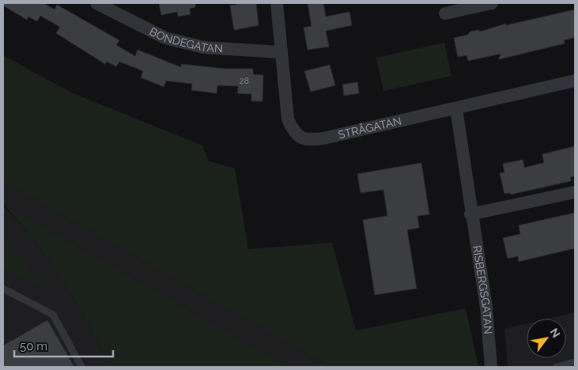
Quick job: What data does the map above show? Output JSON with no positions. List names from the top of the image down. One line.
{"streets":{"street":["BONDEGATAN","STRÅGATAN","RISBERGSGATAN"]},"crossings":[["BONDEGATAN","STRÅGATAN"],["STRÅGATAN","RISBERGSGATAN"]],"house_numbers":["28"],"scale_bar":"50 m","north":"top right"}
